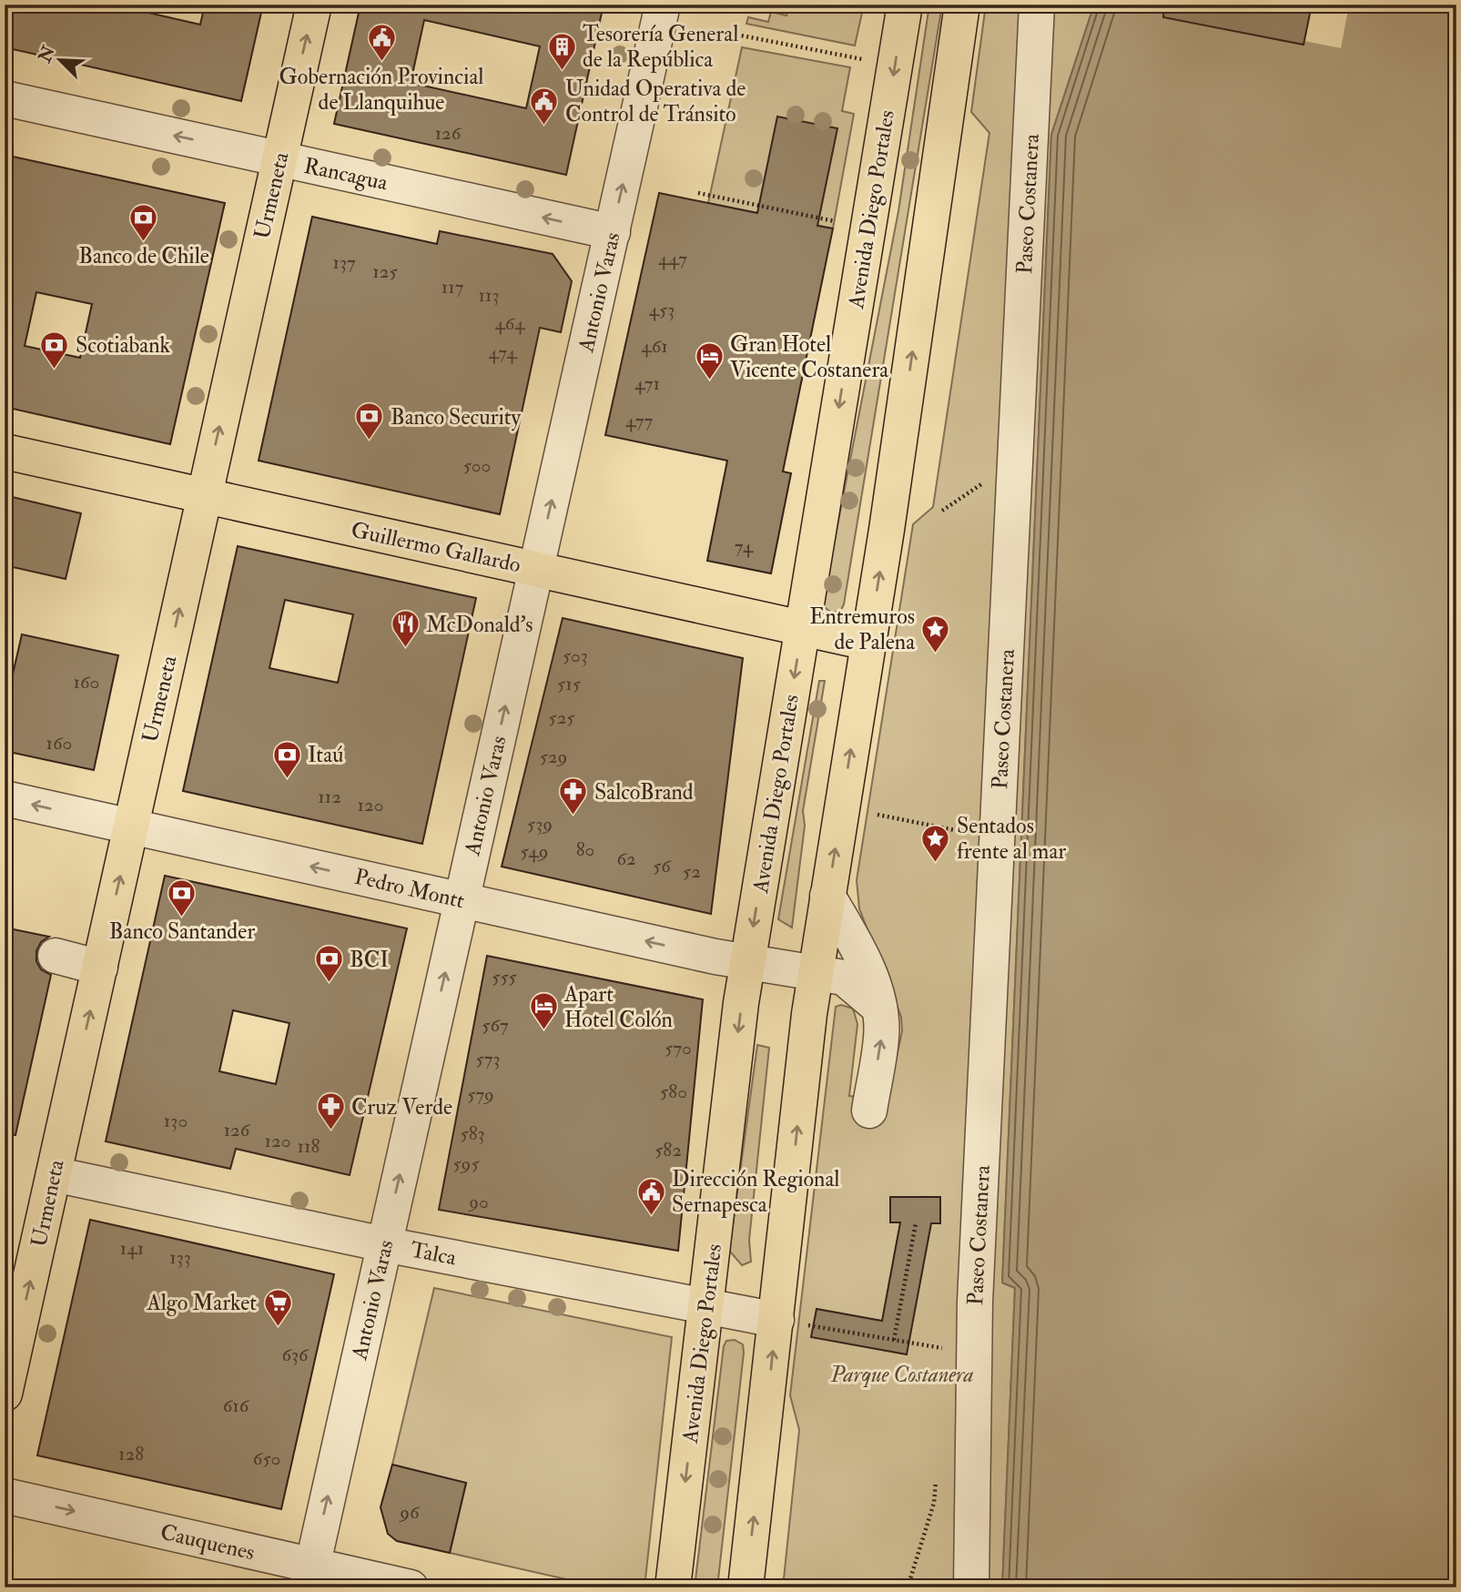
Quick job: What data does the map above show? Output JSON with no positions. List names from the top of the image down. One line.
{"streets":{"main road":["Urmeneta","Avenida Diego Portales","Guillermo Gallardo"],"street":["Rancagua","Paseo Costanera","Antonio Varas","Pedro Montt","Talca","Cauquenes"]},"crossings":[["Rancagua","Urmeneta"],["Rancagua","Antonio Varas"],["Urmeneta","Guillermo Gallardo"],["Urmeneta","Pedro Montt"],["Urmeneta","Talca"],["Avenida Diego Portales","Guillermo Gallardo"],["Avenida Diego Portales","Pedro Montt"],["Avenida Diego Portales","Talca"],["Antonio Varas","Guillermo Gallardo"],["Antonio Varas","Pedro Montt"],["Antonio Varas","Talca"],["Antonio Varas","Cauquenes"]],"one_way":["Rancagua","Urmeneta","Antonio Varas","Pedro Montt","Cauquenes"],"parks":["Parque Costanera"],"places":{"public building":["Gobernación Provincial de Llanquihue","Unidad Operativa de Control de Tránsito","Dirección Regional Sernapesca"],"building":["Tesorería General de la República"],"bank":["Banco de Chile","Scotiabank","Banco Security","Itaú","Banco Santander","BCI"],"hotel":["Gran Hotel Vicente Costanera","Apart Hotel Colón"],"restaurant":["McDonald's"],"place":["Entremuros de Palena","Sentados frente al mar"],"pharmacy":["SalcoBrand","Cruz Verde"],"supermarket":["Algo Market"]},"house_numbers":["126","447","137","125","117","113","453","464","461","474","471","477","500","74","503","160","515","525","160","529","112","120","539","80","549","62","56","52","555","567","570","573","580","579","130","126","583","120","118","582","595","90","141","133","636","616","128","650","96"],"north":"top left"}
